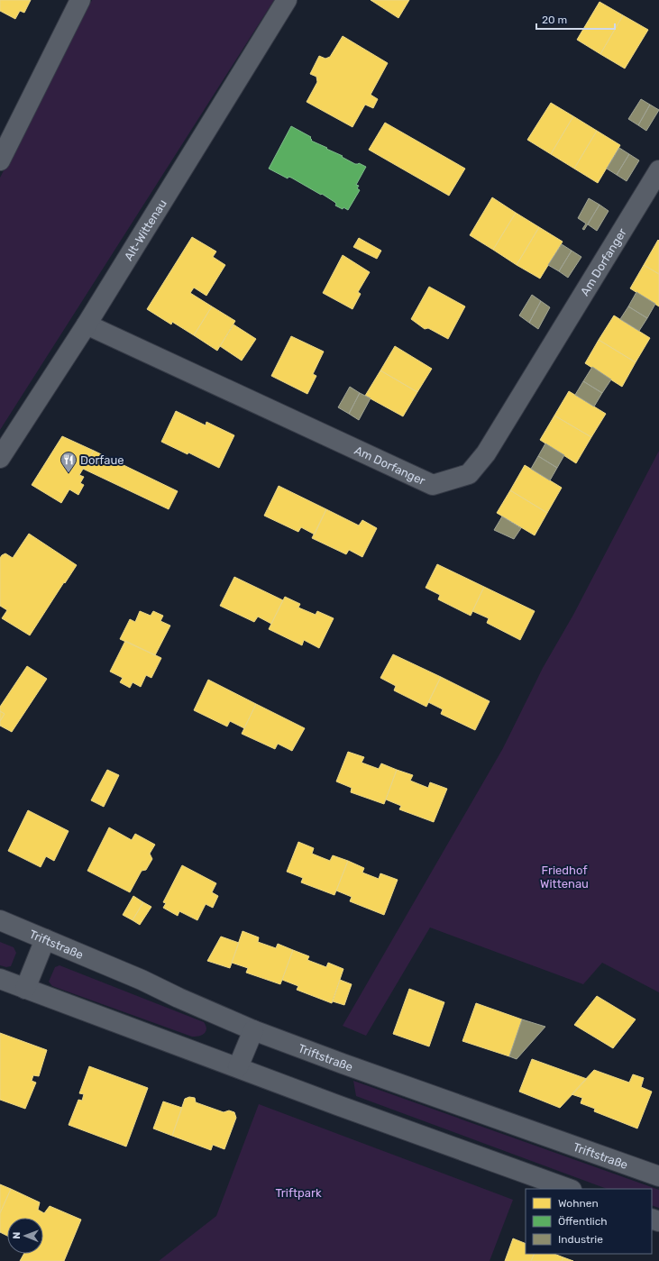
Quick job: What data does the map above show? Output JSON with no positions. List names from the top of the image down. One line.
{"streets":{"main road":["Alt-Wittenau","Am Dorfanger","Triftstraße"]},"crossings":[["Alt-Wittenau","Am Dorfanger"]],"parks":["Friedhof Wittenau","Triftpark"],"places":{"restaurant":["Dorfaue"]},"legend":["Wohnen","Öffentlich","Industrie"],"scale_bar":"20 m","north":"left"}
